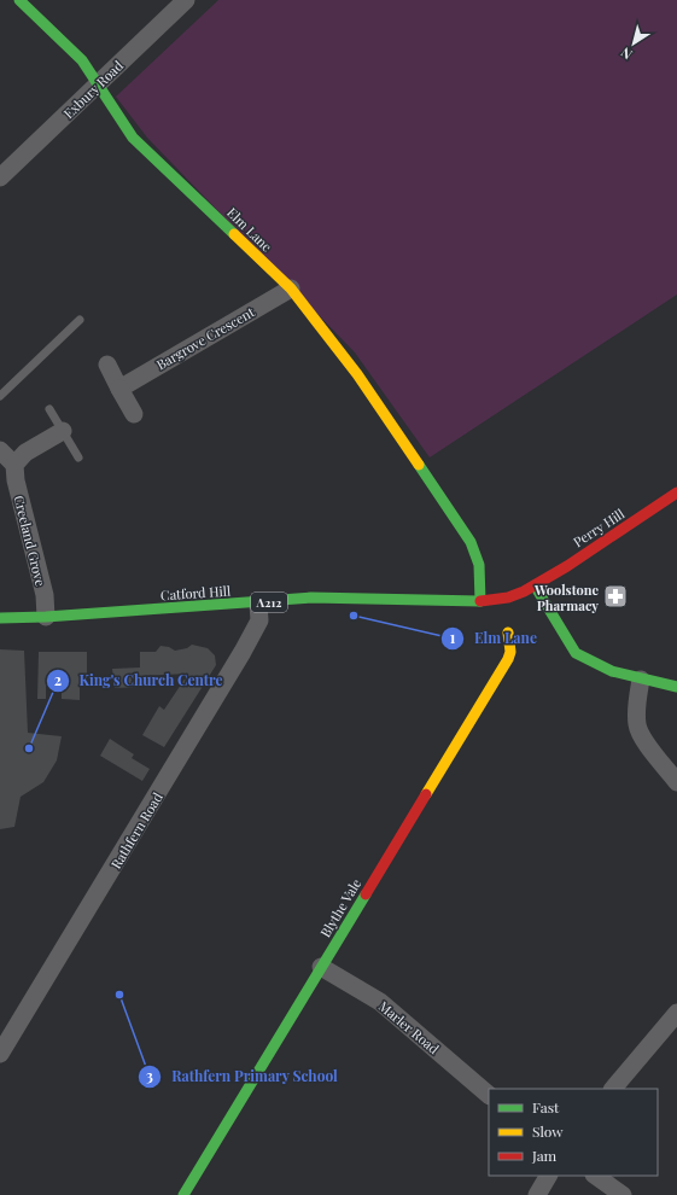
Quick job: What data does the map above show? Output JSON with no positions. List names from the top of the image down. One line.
{"streets":{"street":["Exbury Road","Elm Lane","Bargrove Crescent","Perry Hill","Creeland Grove","Catford Hill","A212","Rathfern Road","Blythe Vale","Marler Road"]},"crossings":[["Exbury Road","Elm Lane"],["Elm Lane","Bargrove Crescent"],["Elm Lane","Catford Hill"],["Perry Hill","Catford Hill"],["Creeland Grove","Catford Hill"],["Catford Hill","Rathfern Road"],["Blythe Vale","Marler Road"]],"places":{"pharmacy":["Woolstone Pharmacy"],"other":["Elm Lane","King's Church Centre","Rathfern Primary School"]},"legend":["Fast","Slow","Jam"],"north":"bottom left"}
